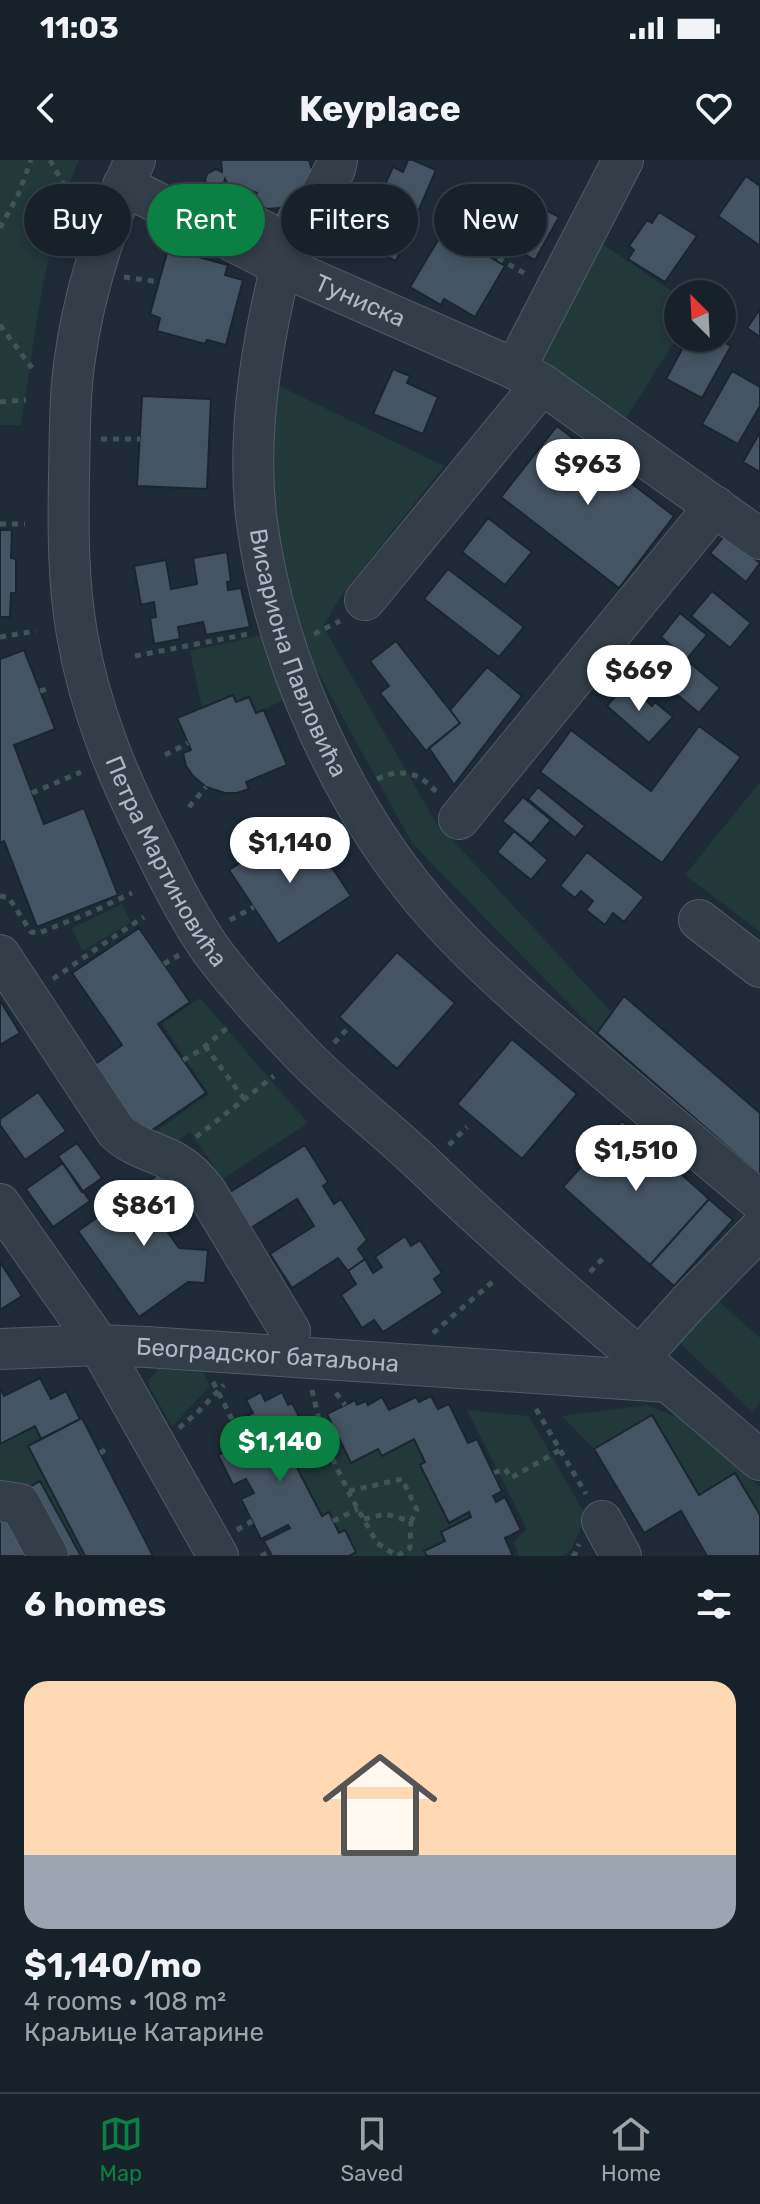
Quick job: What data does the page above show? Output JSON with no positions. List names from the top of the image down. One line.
{"streets":{"street":["Туниска","Висариона Павловића","Петра Мартиновића","Београдског батаљона"]},"crossings":[["Туниска","Висариона Павловића"],["Туниска","Петра Мартиновића"],["Петра Мартиновића","Београдског батаљона"]],"north":"top left","page":{"status":"11:03","header":"Keyplace","chip":["Buy","Rent","Filters","New"],"price":["$963","$669","$1,140","$1,510","$861","$1,140"],"heading":"6 homes","list":[{"name":"$1,140/mo","note":"4 rooms · 108 m² · Краљице Катарине"}],"tabs":["Map","Saved","Home"]}}
